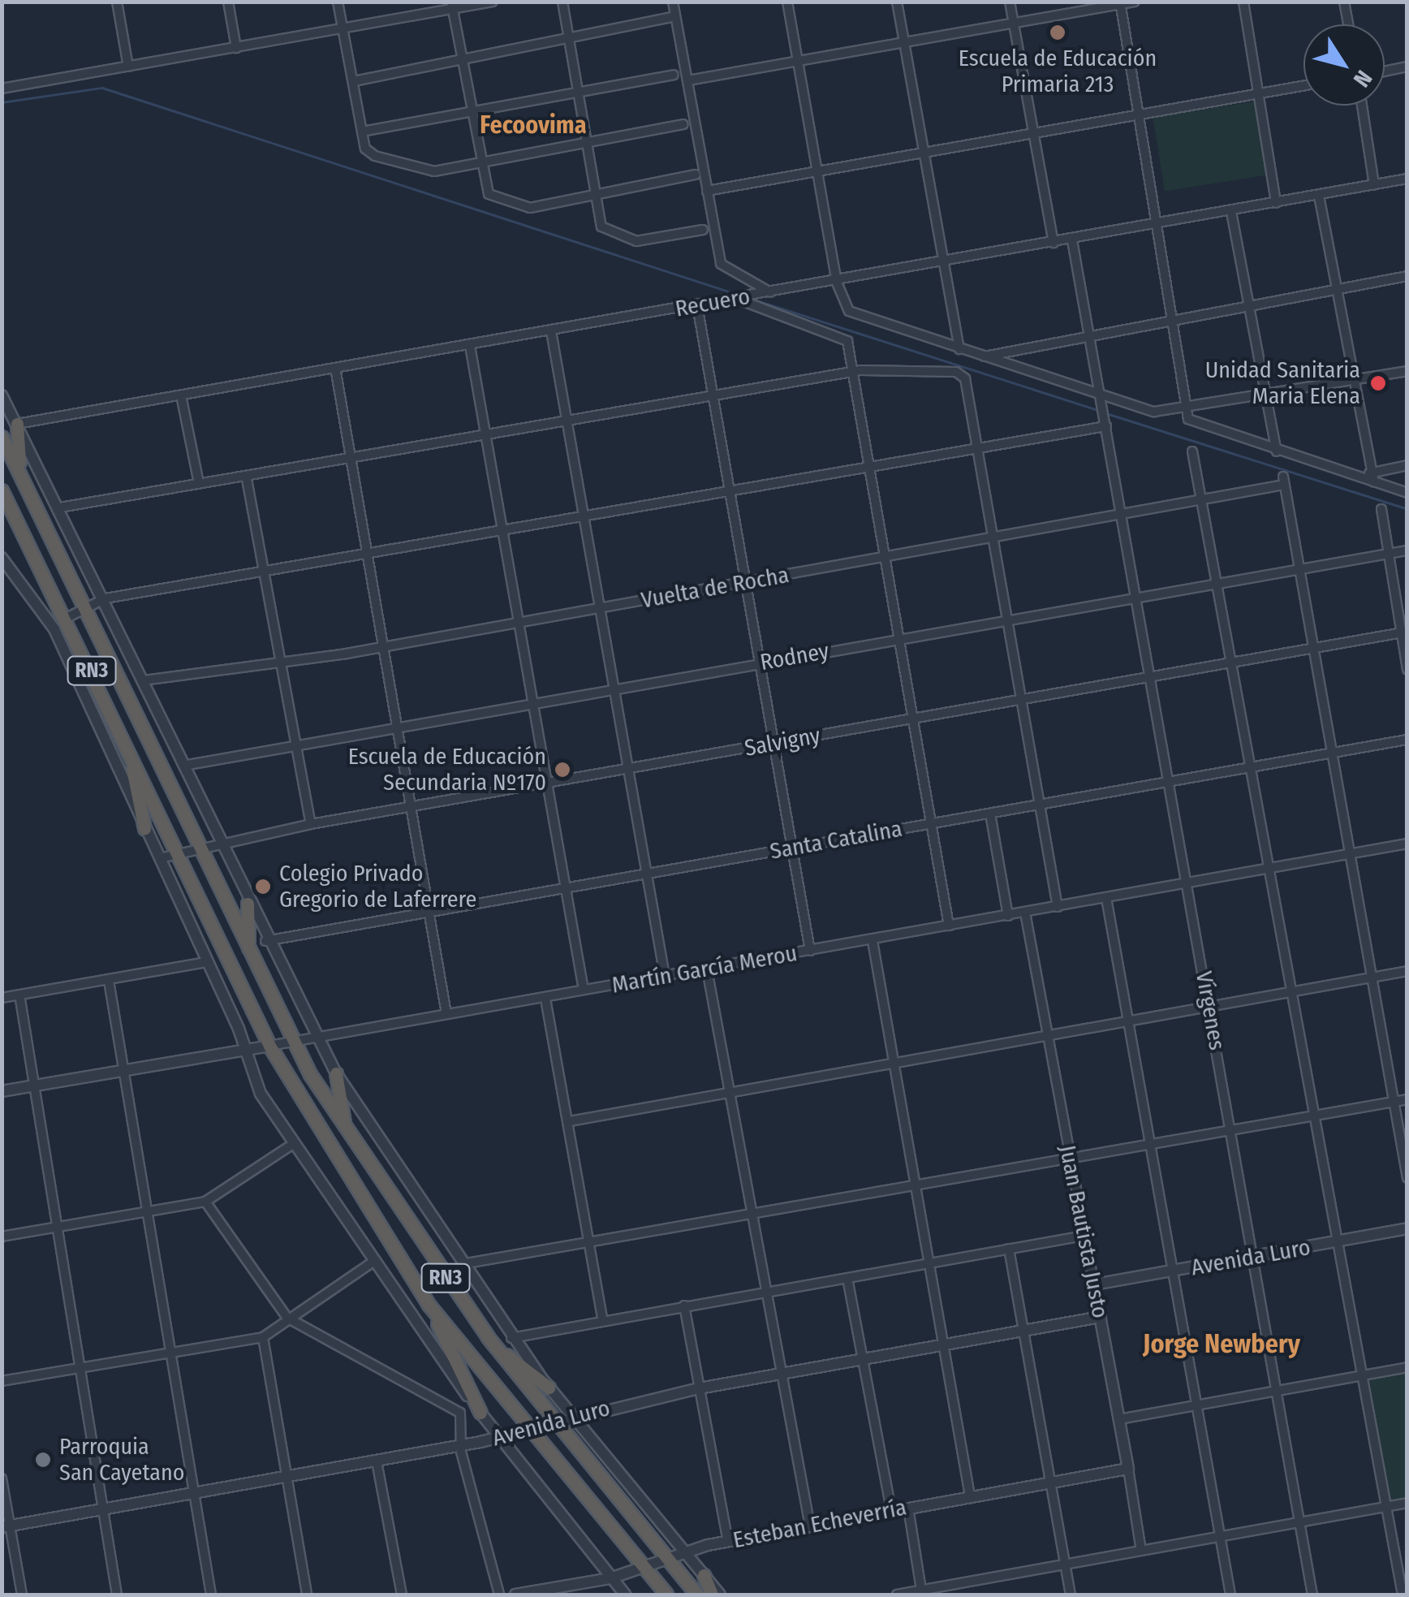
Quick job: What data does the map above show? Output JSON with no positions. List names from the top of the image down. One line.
{"streets":{"highway":["RN3"],"street":["Recuero","Vuelta de Rocha","Rodney","Salvigny","Santa Catalina","Martín García Merou","Vírgenes","Juan Bautista Justo","Avenida Luro","Esteban Echeverría"]},"crossings":[["Vuelta de Rocha","Rodney"],["Vuelta de Rocha","Vírgenes"],["Rodney","Vírgenes"],["RN3","Salvigny"],["RN3","Martín García Merou"],["RN3","Avenida Luro"],["RN3","Esteban Echeverría"],["Salvigny","Vírgenes"],["Santa Catalina","Vírgenes"],["Martín García Merou","Vírgenes"],["Martín García Merou","Juan Bautista Justo"],["Vírgenes","Avenida Luro"],["Juan Bautista Justo","Avenida Luro"],["Juan Bautista Justo","Esteban Echeverría"]],"districts":["Fecoovima","Jorge Newbery"],"places":["Escuela de Educación Primaria 213","Unidad Sanitaria Maria Elena","Escuela de Educación Secundaria Nº170","Colegio Privado Gregorio de Laferrere","Parroquia San Cayetano"],"north":"bottom right"}
